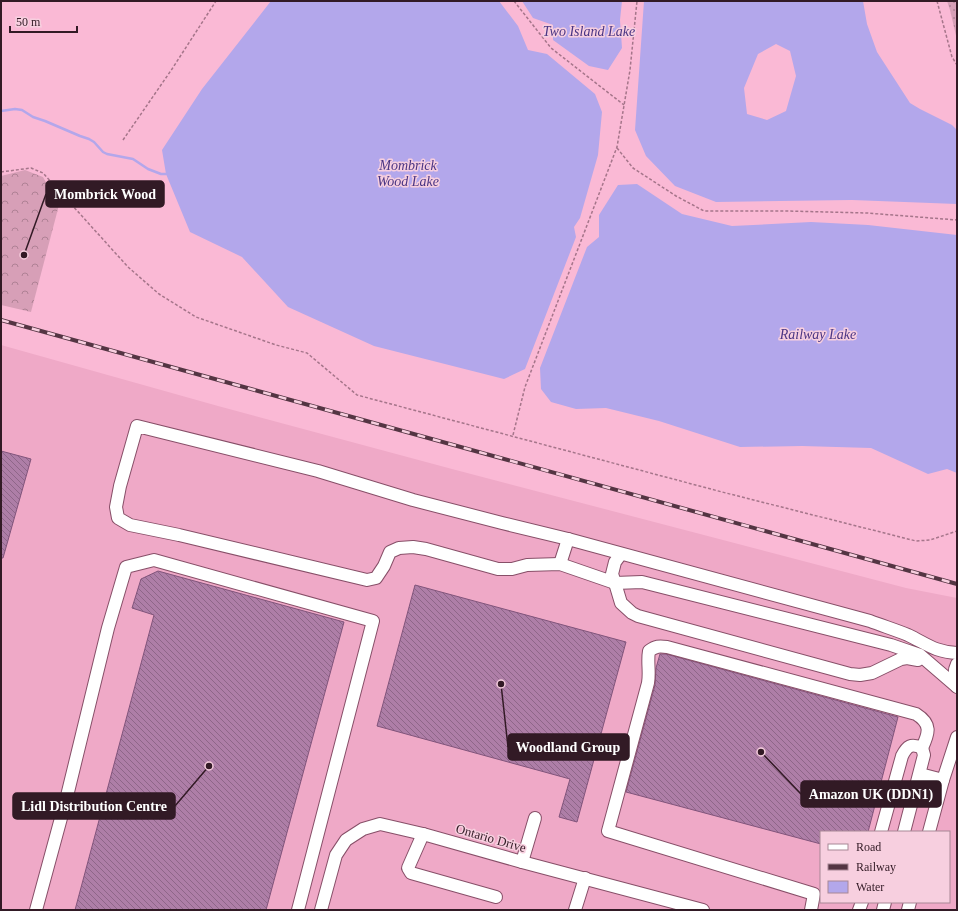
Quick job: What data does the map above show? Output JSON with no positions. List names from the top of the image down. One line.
{"streets":{"street":["Ontario Drive"]},"water":["Two Island Lake","Mombrick Wood Lake","Railway Lake"],"places":["Mombrick Wood","Woodland Group","Amazon UK (DDN1)","Lidl Distribution Centre"],"legend":["Road","Railway","Water"],"scale_bar":"50 m"}
